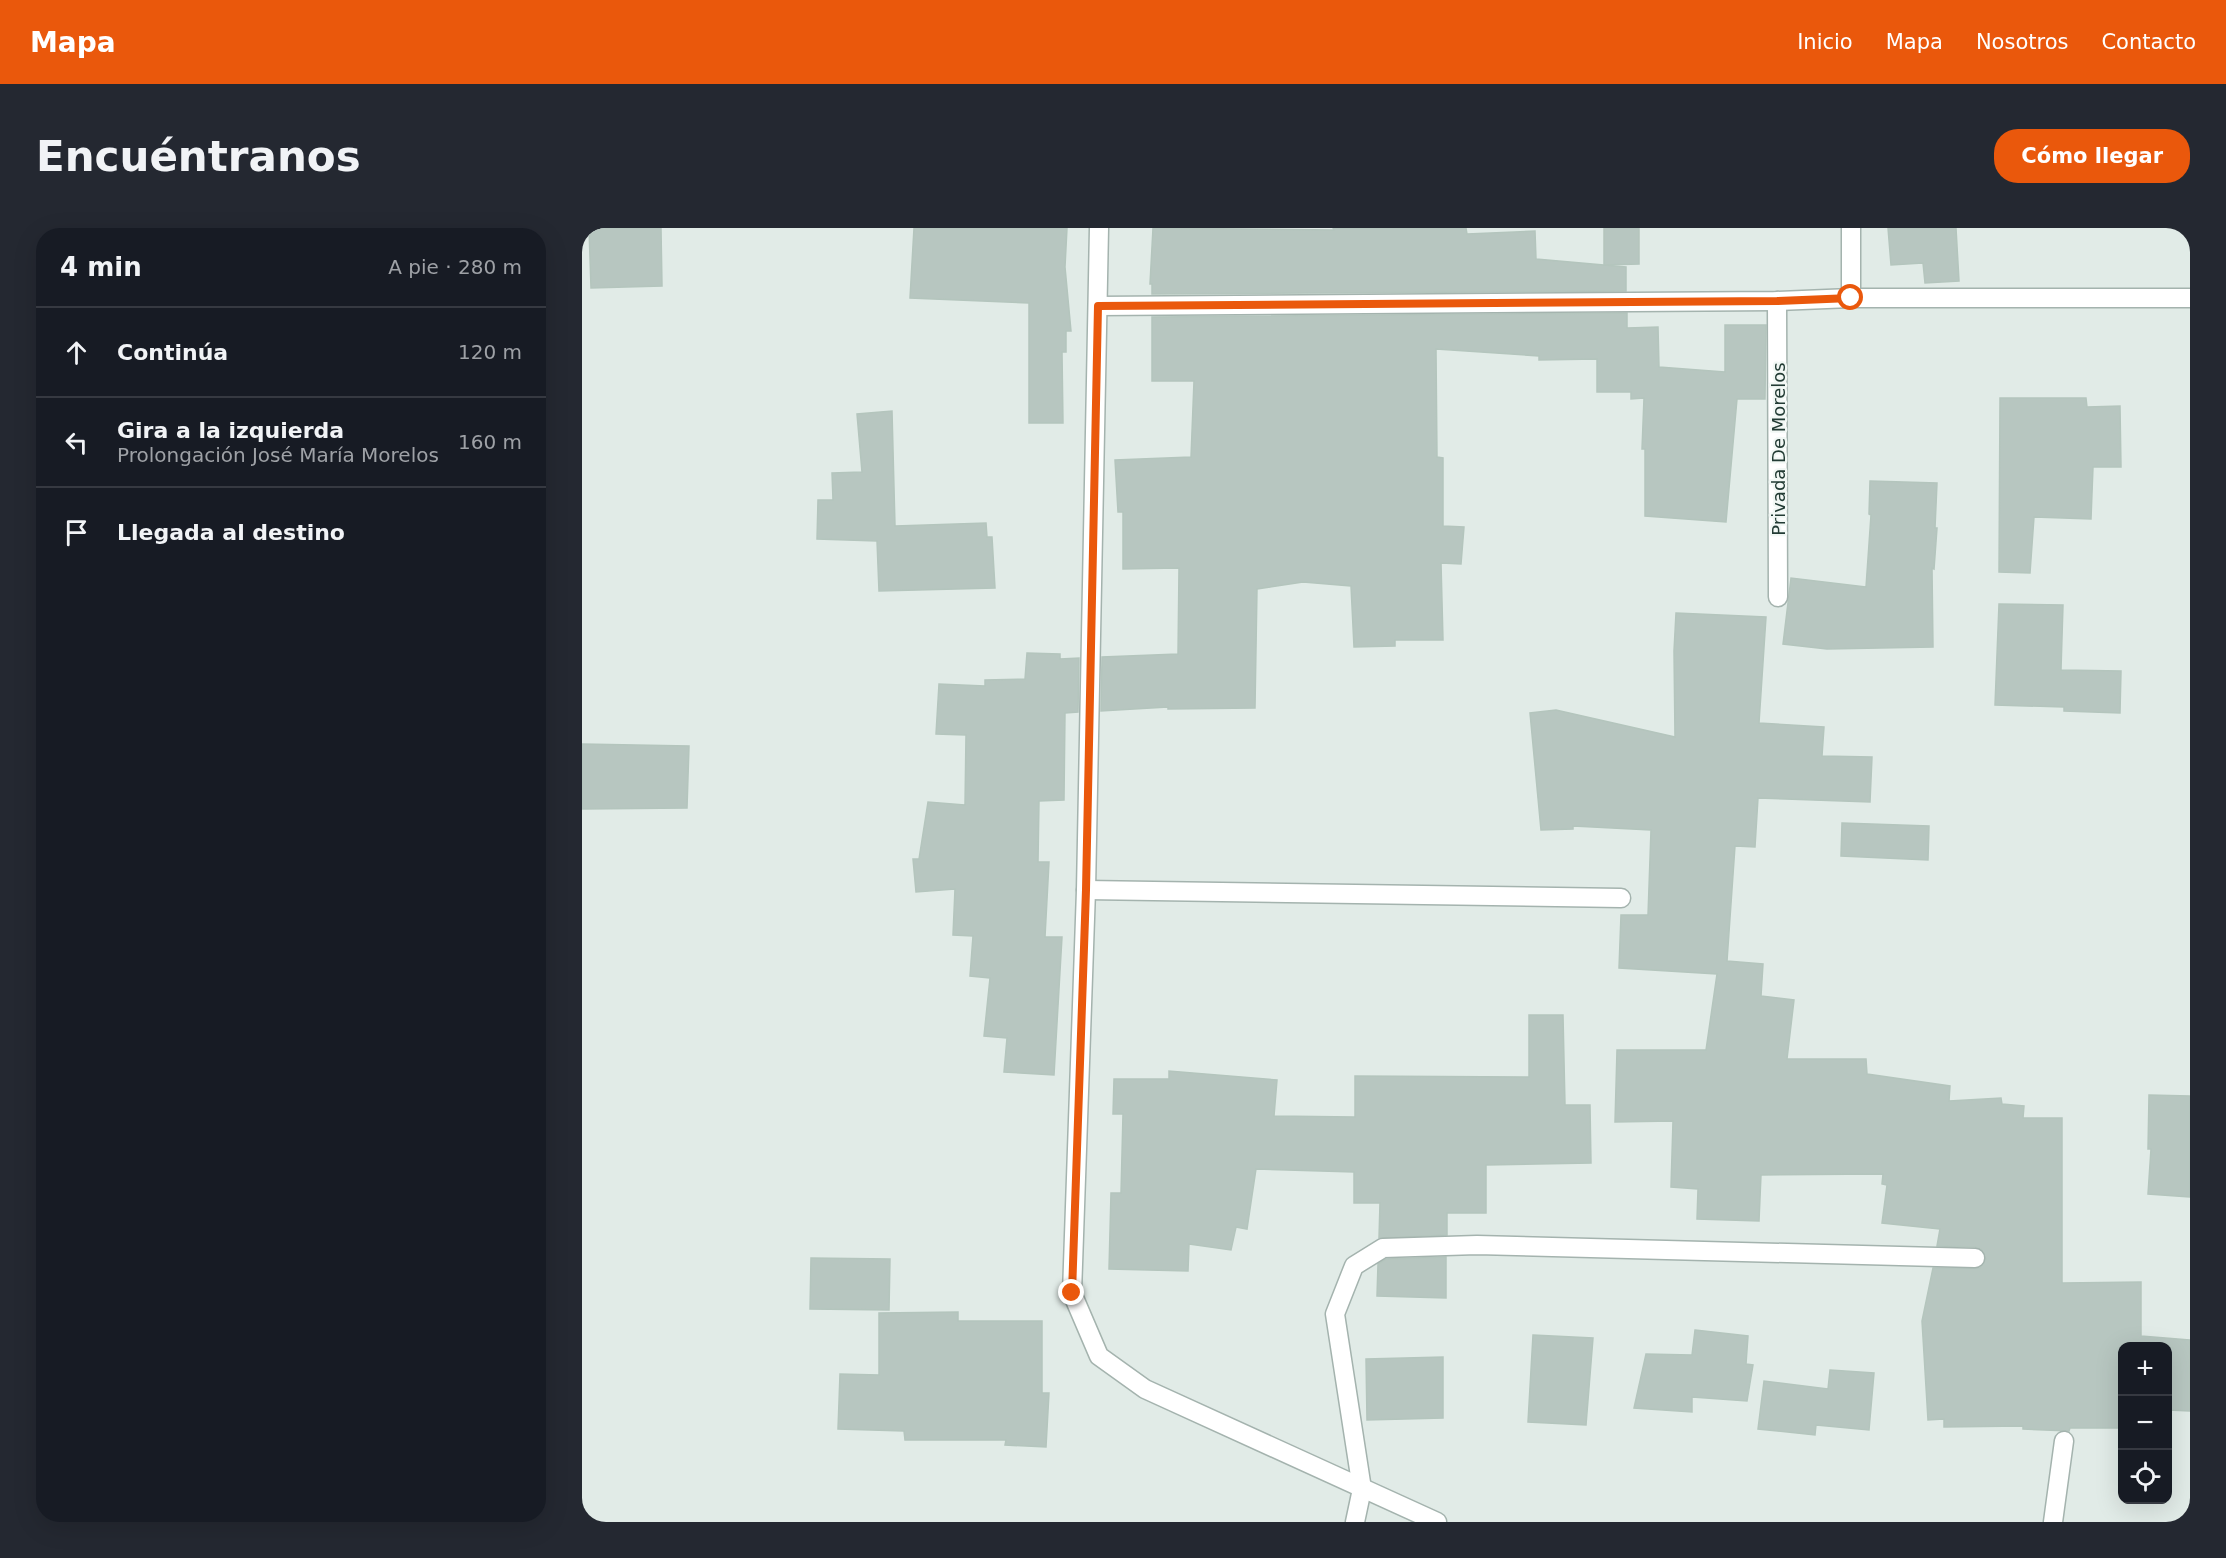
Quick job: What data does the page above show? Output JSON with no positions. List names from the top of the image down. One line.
{"streets":{"street":["Privada De Morelos"]},"page":{"header":"Mapa","nav":["Inicio","Mapa","Nosotros","Contacto"],"buttons":"Cómo llegar","title":"Encuéntranos","heading":["4 min","A pie · 280 m"],"list":[["Continúa","120 m"],["Gira a la izquierda","Prolongación José María Morelos","160 m"],"Llegada al destino"],"map_buttons":["+","−"]}}
